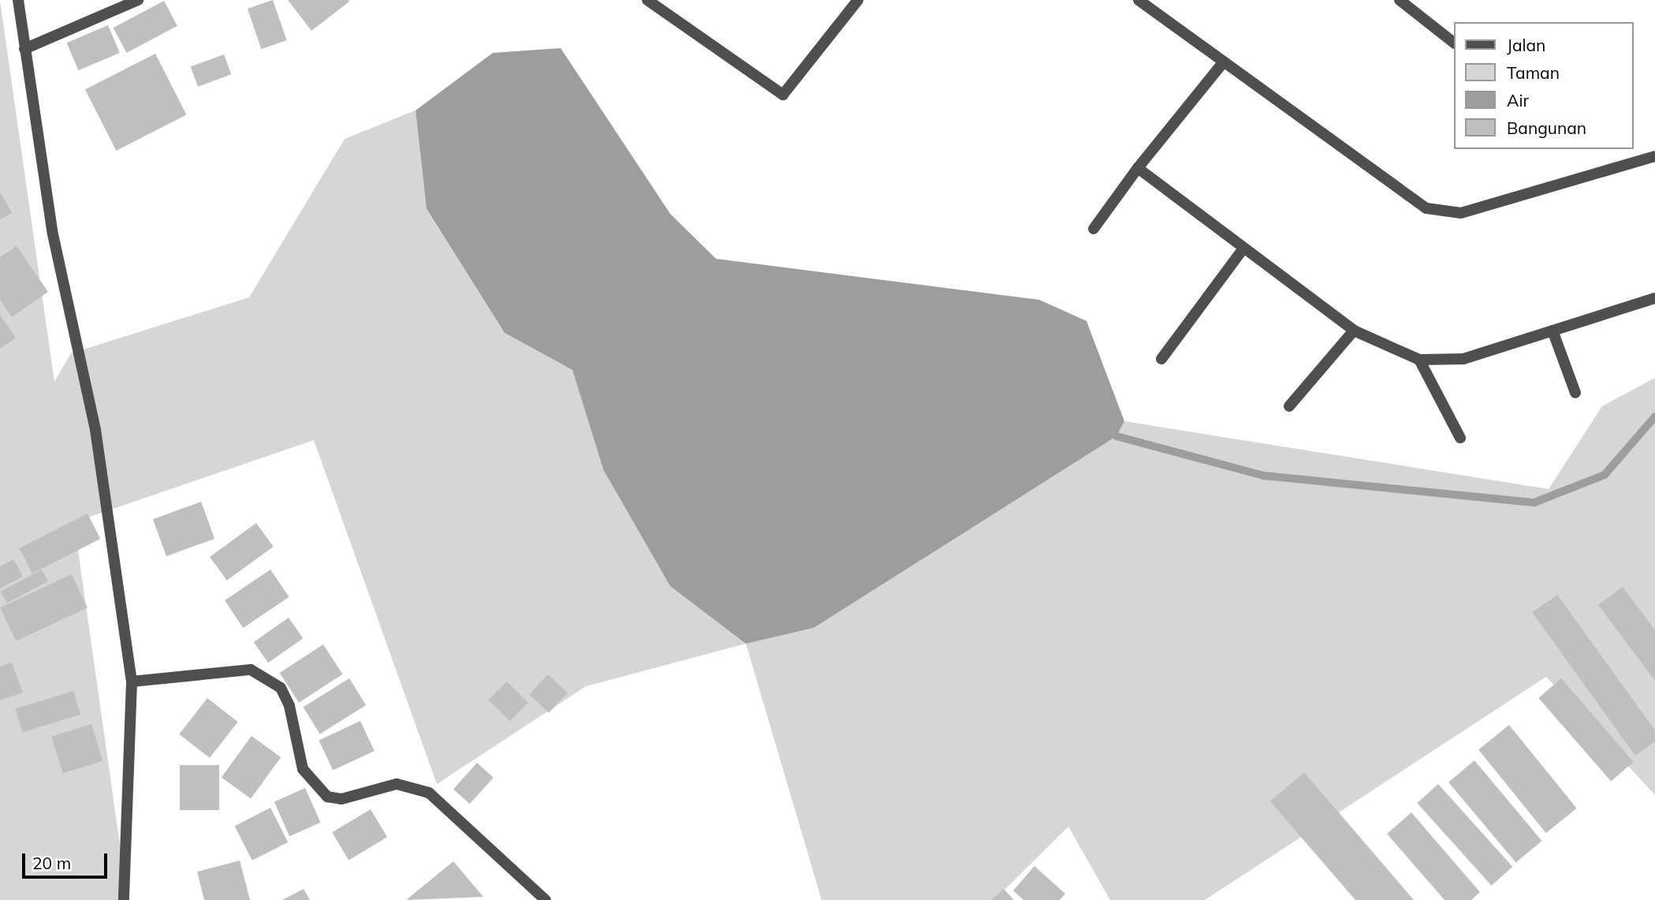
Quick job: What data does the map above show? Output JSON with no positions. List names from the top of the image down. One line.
{"legend":["Jalan","Taman","Air","Bangunan"],"scale_bar":"20 m"}
